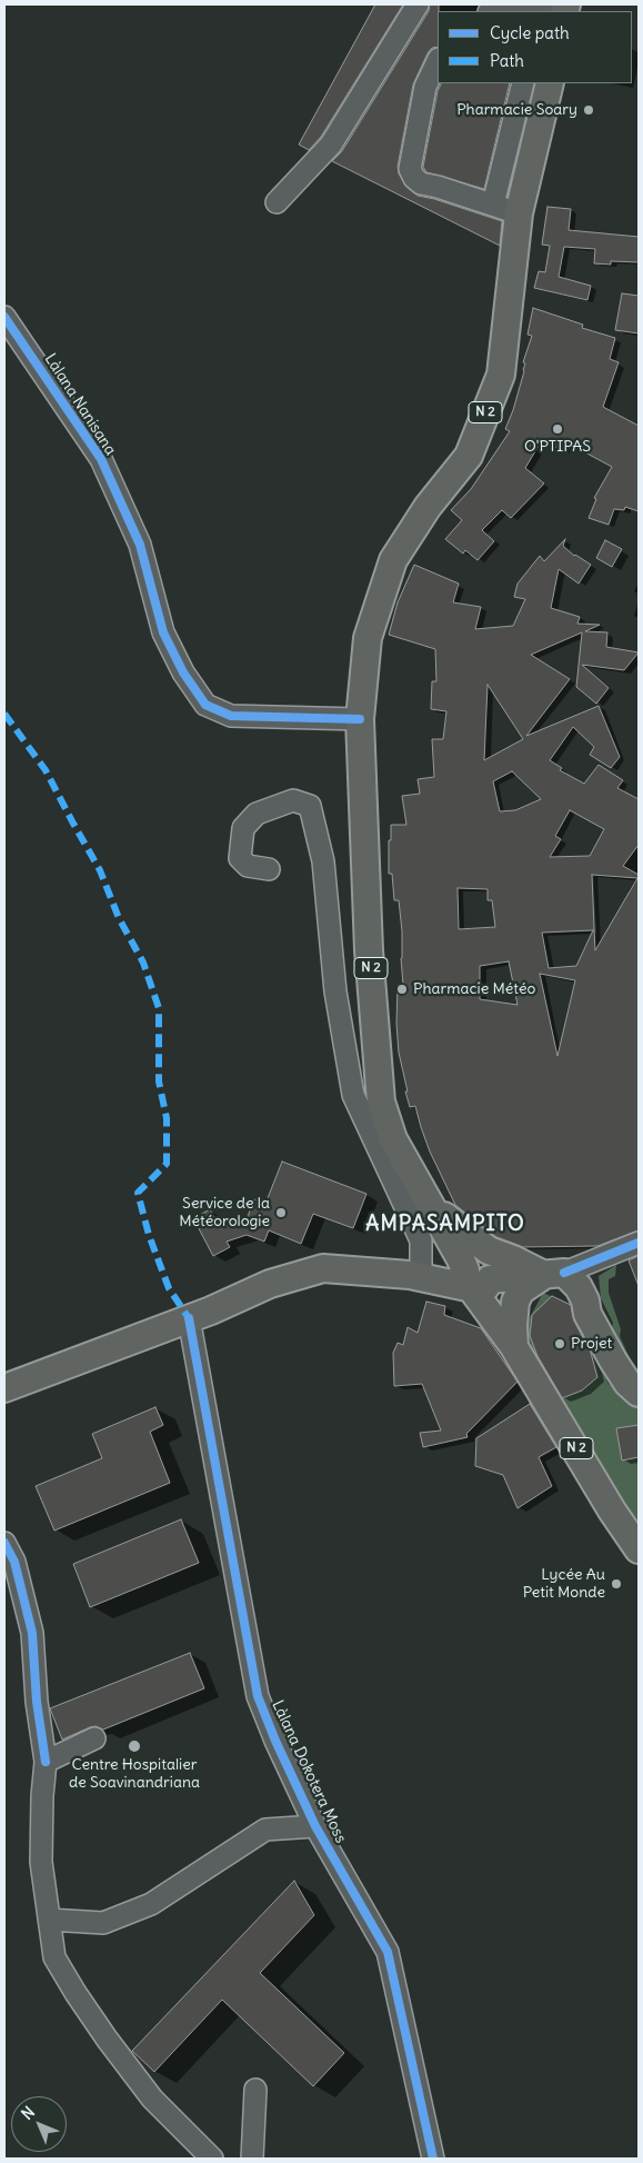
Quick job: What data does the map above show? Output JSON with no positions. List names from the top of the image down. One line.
{"streets":{"main road":["N 2"],"street":["Làlana Nanisana","Làlana Dokotera Moss"]},"crossings":[["Làlana Nanisana","N 2"]],"districts":["AMPASAMPITO"],"places":["Pharmacie Soary","O'PTIPAS","Pharmacie Météo","Service de la Météorologie","Projet","Lycée Au Petit Monde","Centre Hospitalier de Soavinandriana"],"legend":["Cycle path","Path"],"north":"top left"}
